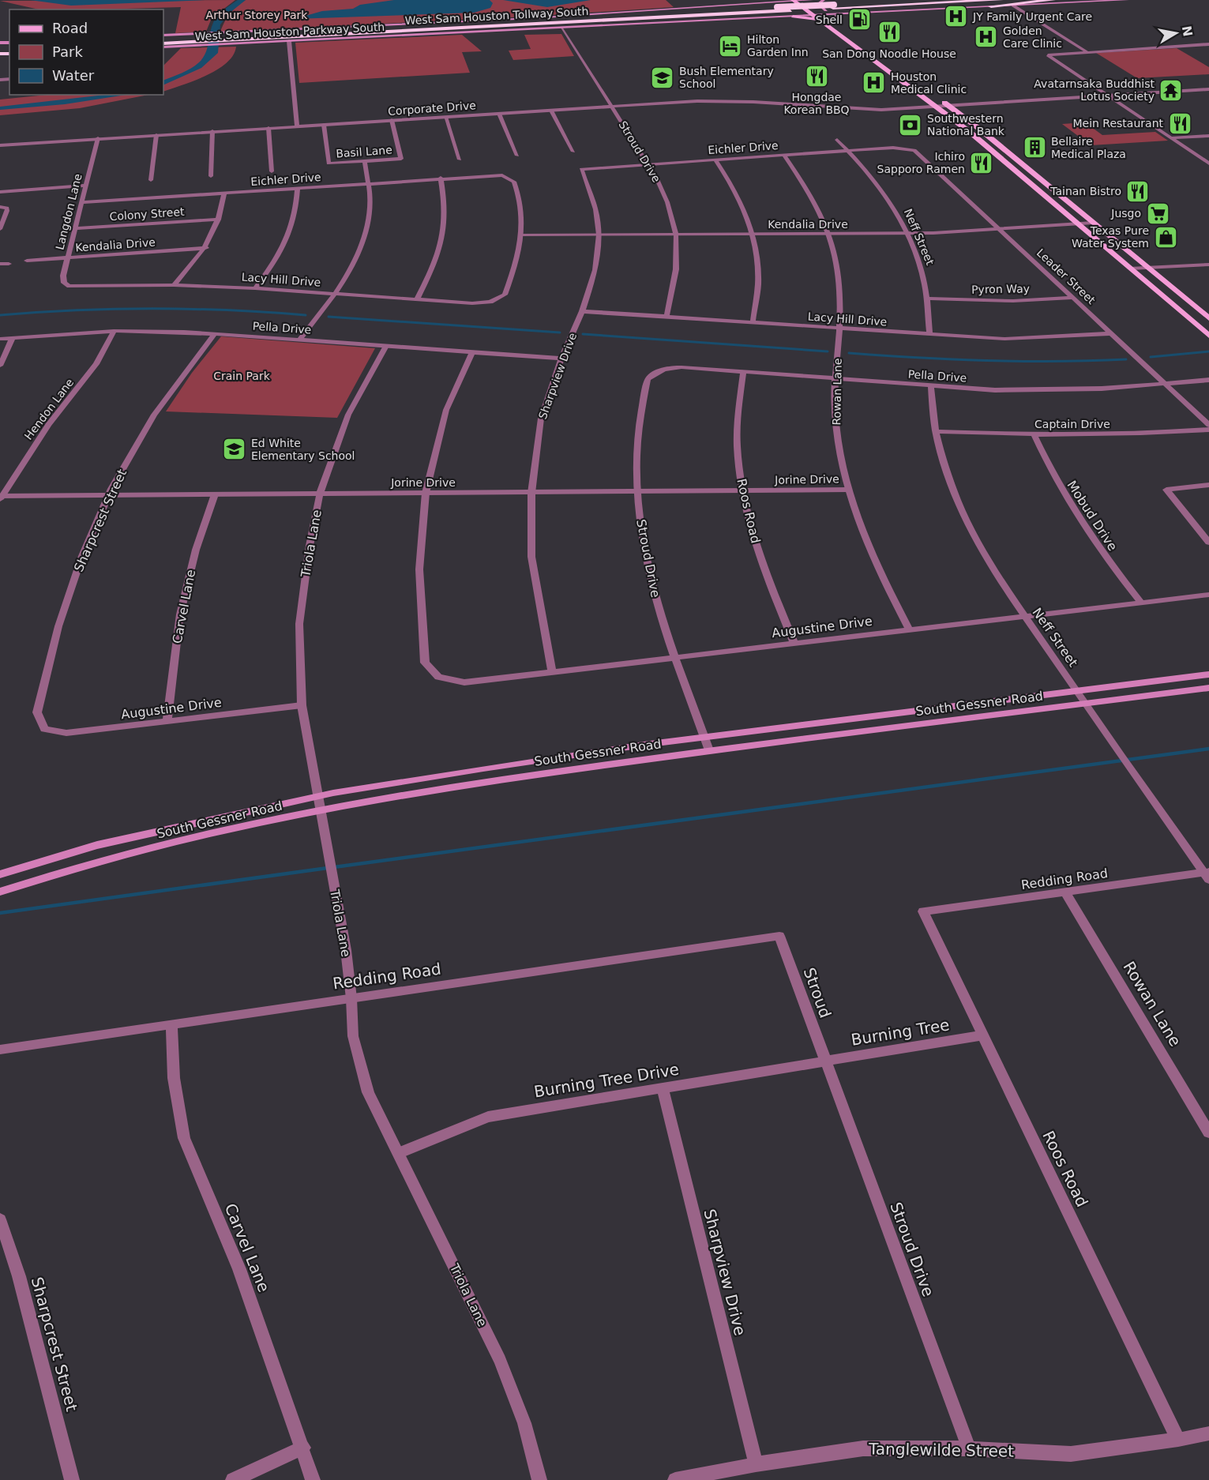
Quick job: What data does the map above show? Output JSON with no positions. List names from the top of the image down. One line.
{"streets":{"highway":["West Sam Houston Tollway South"],"main road":["West Sam Houston Parkway South","South Gessner Road"],"street":["Corporate Drive","Eichler Drive","Basil Lane","Stroud Drive","Langdon Lane","Colony Street","Kendalia Drive","Neff Street","Leader Street","Lacy Hill Drive","Pyron Way","Pella Drive","Sharpview Drive","Rowan Lane","Hendon Lane","Captain Drive","Jorine Drive","Roos Road","Mobud Drive","Sharpcrest Street","Triola Lane","Carvel Lane","Augustine Drive","Redding Road","Stroud","Burning Tree","Burning Tree Drive","Tanglewilde Street"]},"crossings":[["West Sam Houston Tollway South","West Sam Houston Parkway South"],["West Sam Houston Parkway South","Stroud Drive"],["Corporate Drive","Basil Lane"],["Corporate Drive","Stroud Drive"],["Corporate Drive","Langdon Lane"],["Eichler Drive","Stroud Drive"],["Eichler Drive","Langdon Lane"],["Eichler Drive","Kendalia Drive"],["Eichler Drive","Neff Street"],["Eichler Drive","Leader Street"],["Eichler Drive","Lacy Hill Drive"],["Eichler Drive","Sharpview Drive"],["Eichler Drive","Rowan Lane"],["Stroud Drive","Kendalia Drive"],["Stroud Drive","Lacy Hill Drive"],["Stroud Drive","Pella Drive"],["Stroud Drive","Jorine Drive"],["Stroud Drive","Augustine Drive"],["Stroud Drive","South Gessner Road"],["Stroud Drive","Stroud"],["Stroud Drive","Burning Tree"],["Stroud Drive","Burning Tree Drive"],["Stroud Drive","Tanglewilde Street"],["Langdon Lane","Colony Street"],["Langdon Lane","Kendalia Drive"],["Langdon Lane","Lacy Hill Drive"],["Kendalia Drive","Neff Street"],["Kendalia Drive","Leader Street"],["Kendalia Drive","Sharpview Drive"],["Kendalia Drive","Rowan Lane"],["Neff Street","Lacy Hill Drive"],["Neff Street","Pyron Way"],["Neff Street","Pella Drive"],["Neff Street","Captain Drive"],["Neff Street","Augustine Drive"],["Neff Street","South Gessner Road"],["Neff Street","Redding Road"],["Leader Street","Lacy Hill Drive"],["Leader Street","Pyron Way"],["Leader Street","Pella Drive"],["Lacy Hill Drive","Sharpview Drive"],["Lacy Hill Drive","Rowan Lane"],["Pella Drive","Sharpview Drive"],["Pella Drive","Rowan Lane"],["Pella Drive","Hendon Lane"],["Pella Drive","Roos Road"],["Pella Drive","Sharpcrest Street"],["Pella Drive","Triola Lane"],["Sharpview Drive","Jorine Drive"],["Sharpview Drive","Augustine Drive"],["Sharpview Drive","Burning Tree Drive"],["Sharpview Drive","Tanglewilde Street"],["Rowan Lane","Jorine Drive"],["Rowan Lane","Augustine Drive"],["Rowan Lane","Redding Road"],["Hendon Lane","Jorine Drive"],["Captain Drive","Mobud Drive"],["Jorine Drive","Roos Road"],["Jorine Drive","Sharpcrest Street"],["Jorine Drive","Triola Lane"],["Jorine Drive","Carvel Lane"],["Jorine Drive","Augustine Drive"],["Roos Road","Augustine Drive"],["Roos Road","Redding Road"],["Roos Road","Burning Tree"],["Roos Road","Tanglewilde Street"],["Mobud Drive","Augustine Drive"],["Sharpcrest Street","Augustine Drive"],["Triola Lane","Augustine Drive"],["Triola Lane","South Gessner Road"],["Triola Lane","Redding Road"],["Triola Lane","Burning Tree Drive"],["Carvel Lane","Augustine Drive"],["Carvel Lane","Redding Road"],["Redding Road","Stroud"],["Stroud","Burning Tree"],["Stroud","Burning Tree Drive"],["Burning Tree","Burning Tree Drive"]],"parks":["Arthur Storey Park","Crain Park"],"places":{"hospital":["JY Family Urgent Care","Golden Care Clinic","Houston Medical Clinic"],"fuel station":["Shell"],"restaurant":["San Dong Noodle House","Hongdae Korean BBQ","Mein Restaurant","Ichiro Sapporo Ramen","Tainan Bistro"],"hotel":["Hilton Garden Inn"],"school or university":["Bush Elementary School","Ed White Elementary School"],"temple":["Avatarnsaka Buddhist Lotus Society"],"bank":["Southwestern National Bank"],"building":["Bellaire Medical Plaza"],"supermarket":["Jusgo"],"shop":["Texas Pure Water System"]},"legend":["Road","Park","Water"],"north":"right"}
